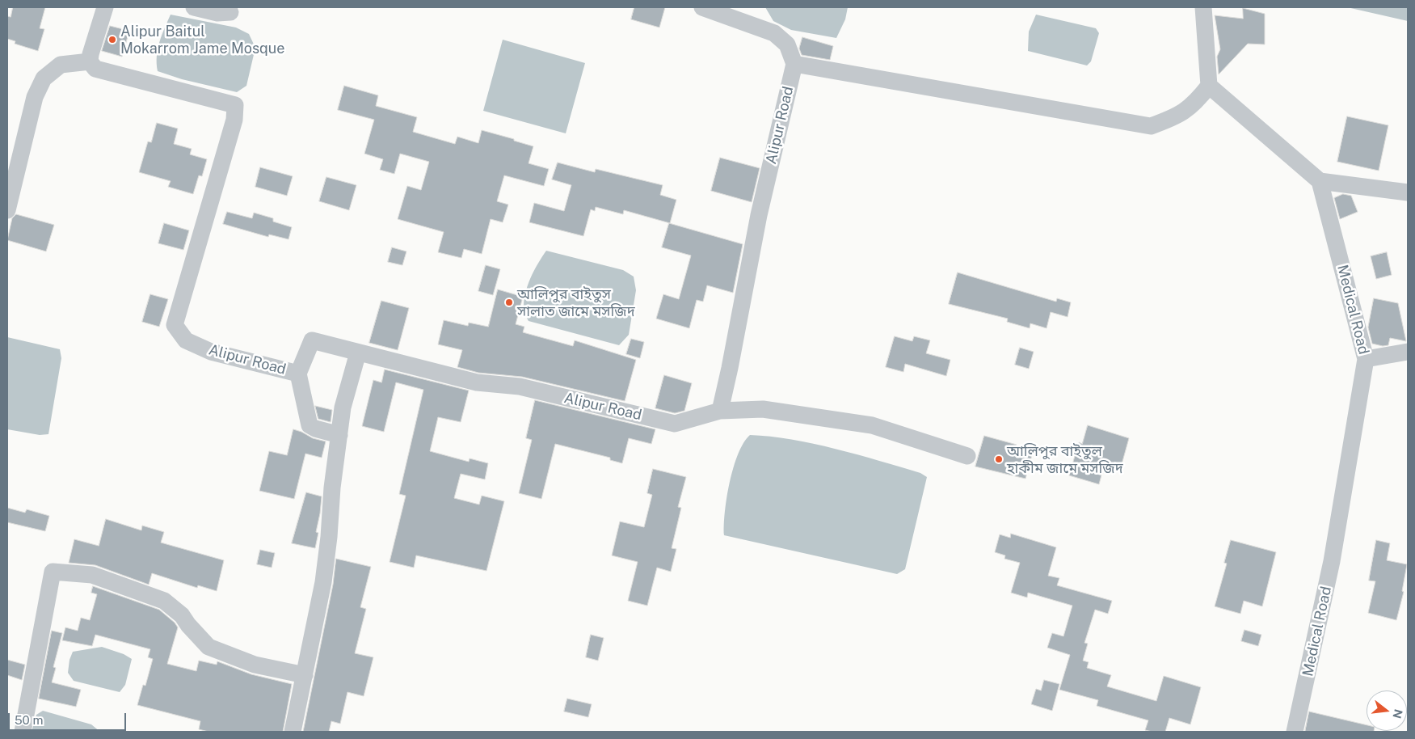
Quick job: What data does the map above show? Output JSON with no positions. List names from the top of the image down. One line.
{"streets":{"street":["Alipur Road","Medical Road"]},"places":["Alipur Baitul Mokarrom Jame Mosque","আলিপুর বাইতুস সালাত জামে মসজিদ","আলিপুর বাইতুল হাকীম জামে মসজিদ"],"scale_bar":"50 m","north":"right"}
